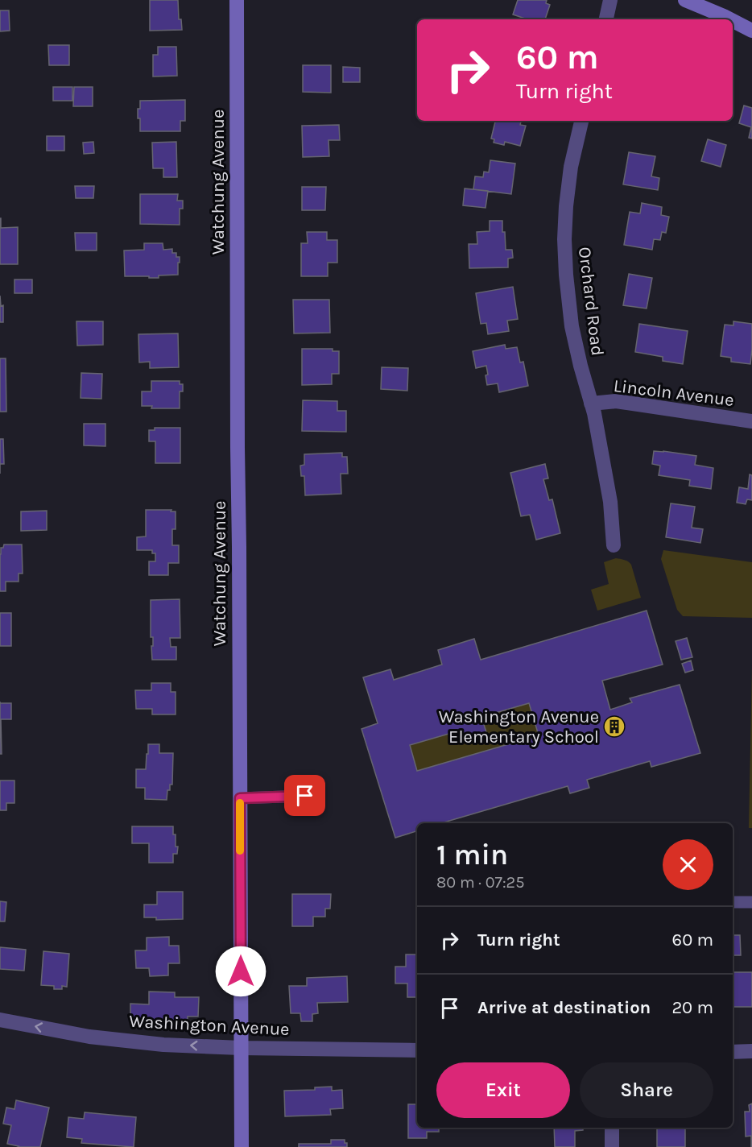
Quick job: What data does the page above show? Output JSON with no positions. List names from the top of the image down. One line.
{"streets":{"main road":["Watchung Avenue"],"street":["Orchard Road","Lincoln Avenue","Washington Avenue"]},"crossings":[["Watchung Avenue","Washington Avenue"],["Orchard Road","Lincoln Avenue"]],"one_way":["Washington Avenue"],"places":{"building":["Washington Avenue Elementary School"]},"page":{"turn":["60 m","Turn right"],"heading":["1 min","80 m · 07:25"],"list":[{"name":"Turn right","value":"60 m"},{"name":"Arrive at destination","value":"20 m"}],"buttons":["Exit","Share"]}}
